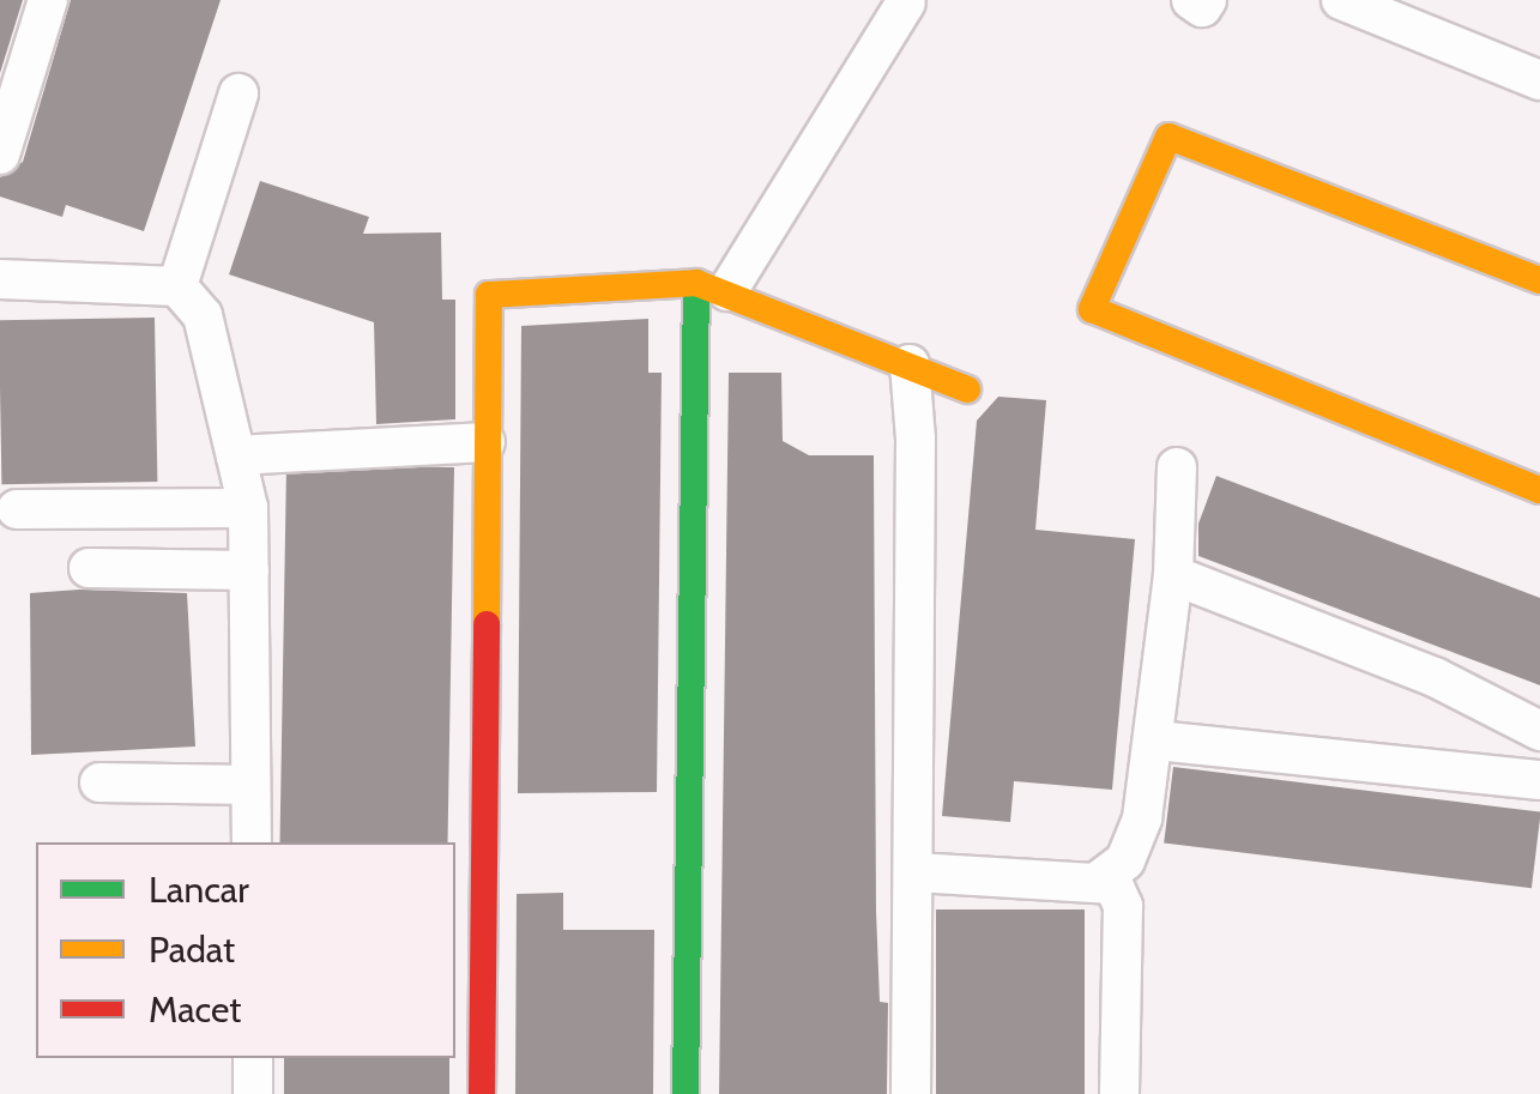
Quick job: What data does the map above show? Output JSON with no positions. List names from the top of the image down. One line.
{"legend":["Lancar","Padat","Macet"]}
